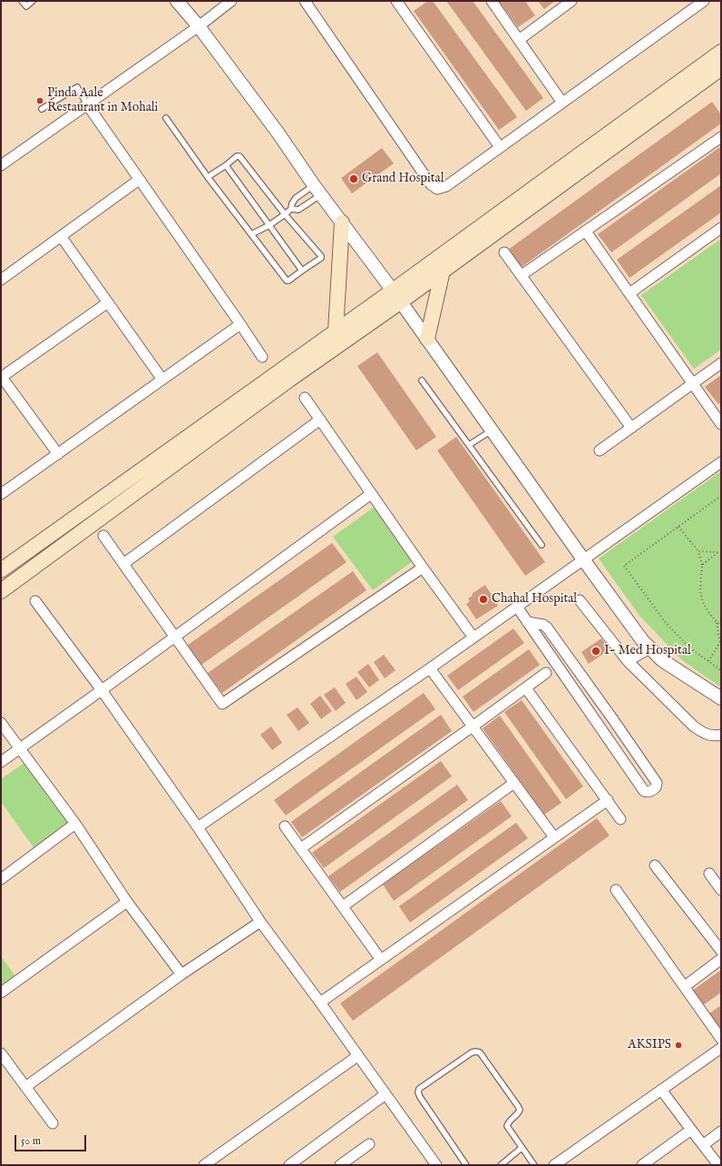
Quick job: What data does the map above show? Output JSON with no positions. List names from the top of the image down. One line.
{"places":["Pinda Aale Restaurant in Mohali","Grand Hospital","Chahal Hospital","I- Med Hospital","AKSIPS"],"scale_bar":"50 m"}
